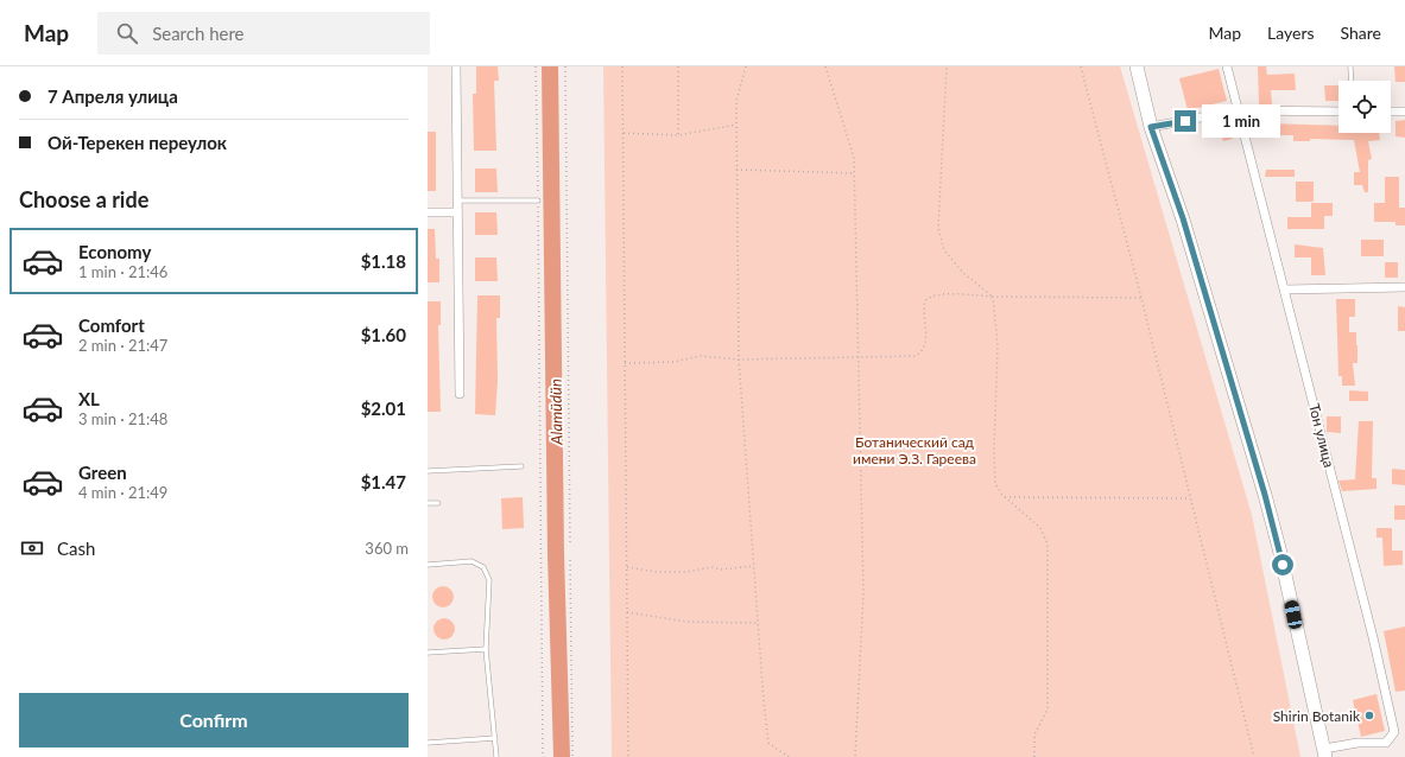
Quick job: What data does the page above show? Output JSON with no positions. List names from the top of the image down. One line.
{"streets":{"street":["Тон улица"]},"water":["Alamüdün"],"parks":["Ботанический сад имени Э.З. Гареева"],"places":["Shirin Botanik"],"page":{"header":"Map","search":"Search here","nav":["Map","Layers","Share"],"banner":["7 Апреля улица","Ой-Терекен переулок"],"bubble":"1 min","heading":"Choose a ride","list":[{"name":"Economy","note":"1 min · 21:46","value":"$1.18"},{"name":"Comfort","note":"2 min · 21:47","value":"$1.60"},{"name":"XL","note":"3 min · 21:48","value":"$2.01"},{"name":"Green","note":"4 min · 21:49","value":"$1.47"}],"pay":["Cash","360 m"],"buttons":"Confirm"}}
